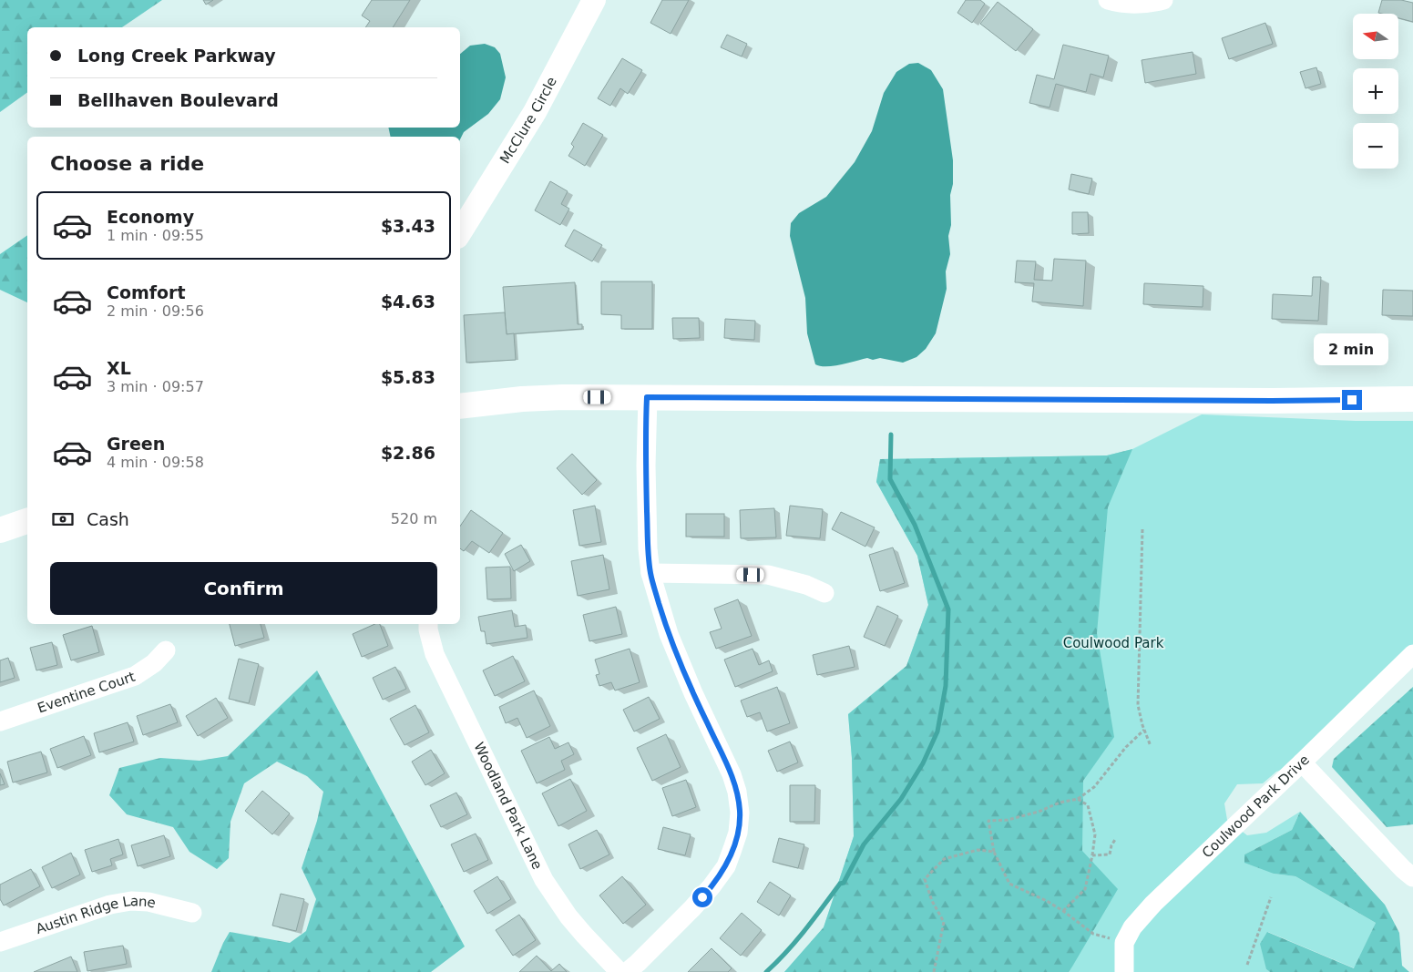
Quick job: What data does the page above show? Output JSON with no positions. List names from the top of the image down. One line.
{"streets":{"street":["McClure Circle","Eventine Court","Woodland Park Lane","Coulwood Park Drive","Austin Ridge Lane"]},"parks":["Coulwood Park"],"north":"left","page":{"map_buttons":["+","−"],"banner":["Long Creek Parkway","Bellhaven Boulevard"],"heading":"Choose a ride","list":[{"name":"Economy","note":"1 min · 09:55","value":"$3.43"},{"name":"Comfort","note":"2 min · 09:56","value":"$4.63"},{"name":"XL","note":"3 min · 09:57","value":"$5.83"},{"name":"Green","note":"4 min · 09:58","value":"$2.86"}],"bubble":"2 min","pay":["Cash","520 m"],"buttons":"Confirm"}}
